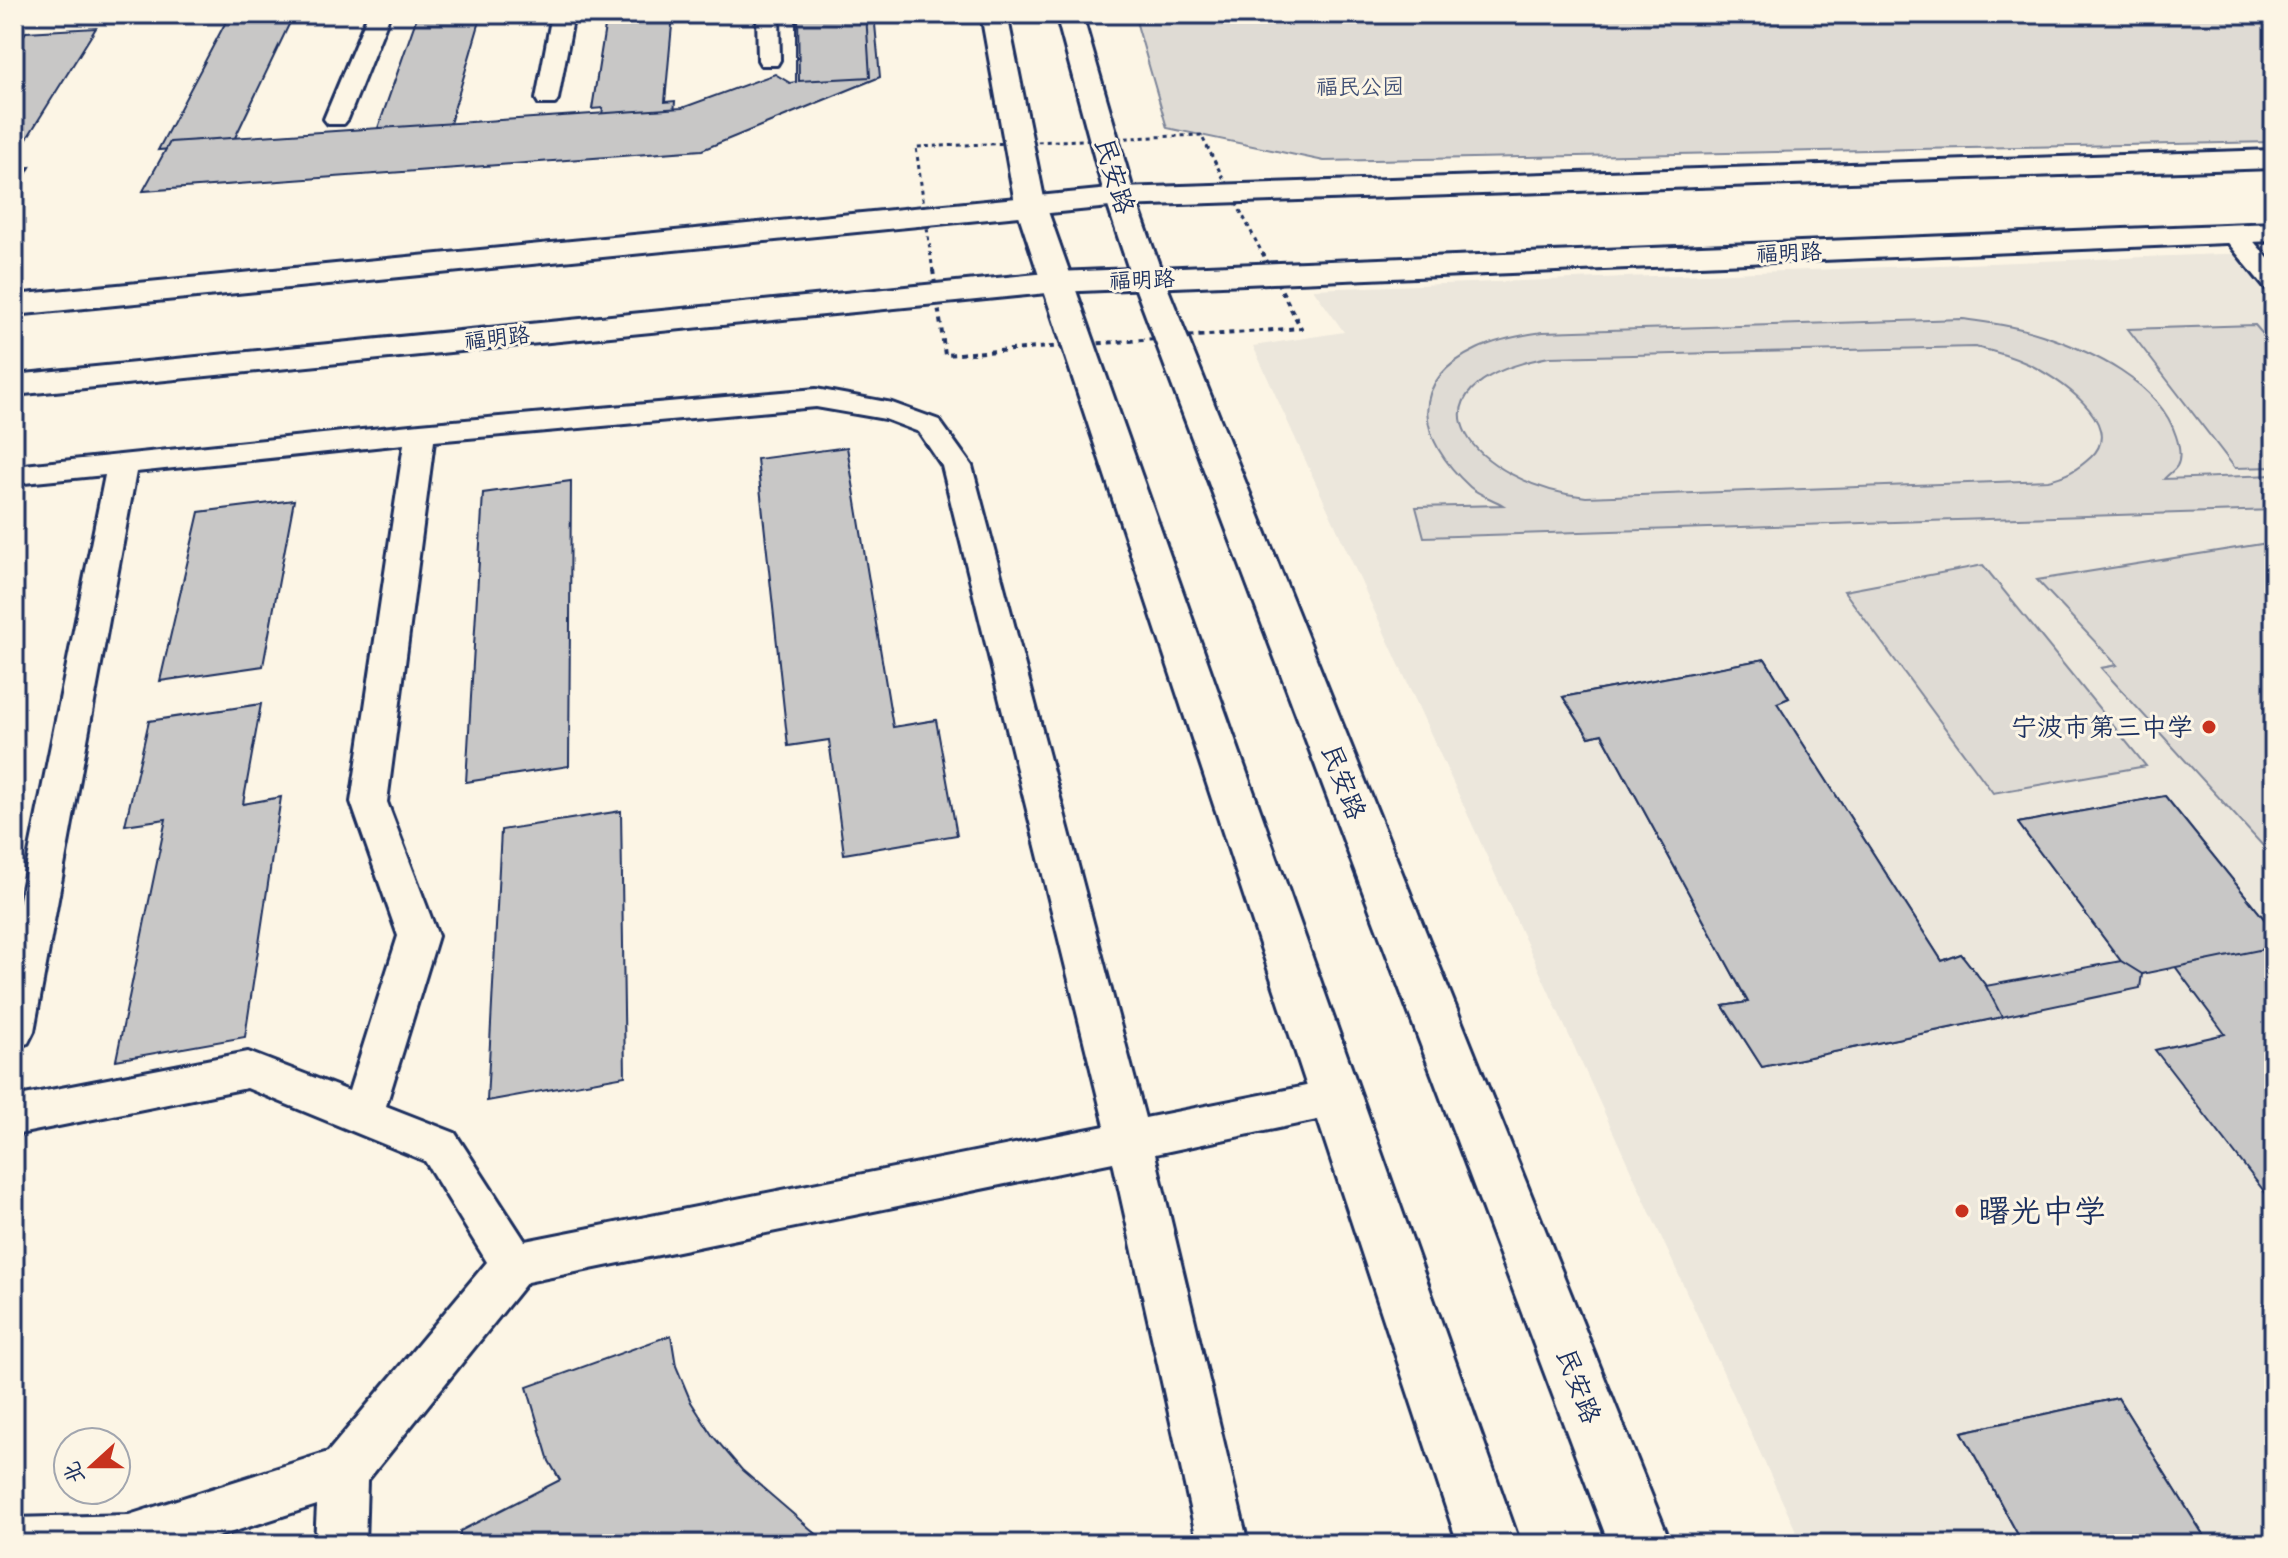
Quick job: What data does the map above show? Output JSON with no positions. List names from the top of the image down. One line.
{"streets":{"main road":["民安路","福明路"]},"crossings":[["民安路","福明路"]],"parks":["福民公园"],"places":["宁波市第三中学","曙光中学"],"north":"left"}
